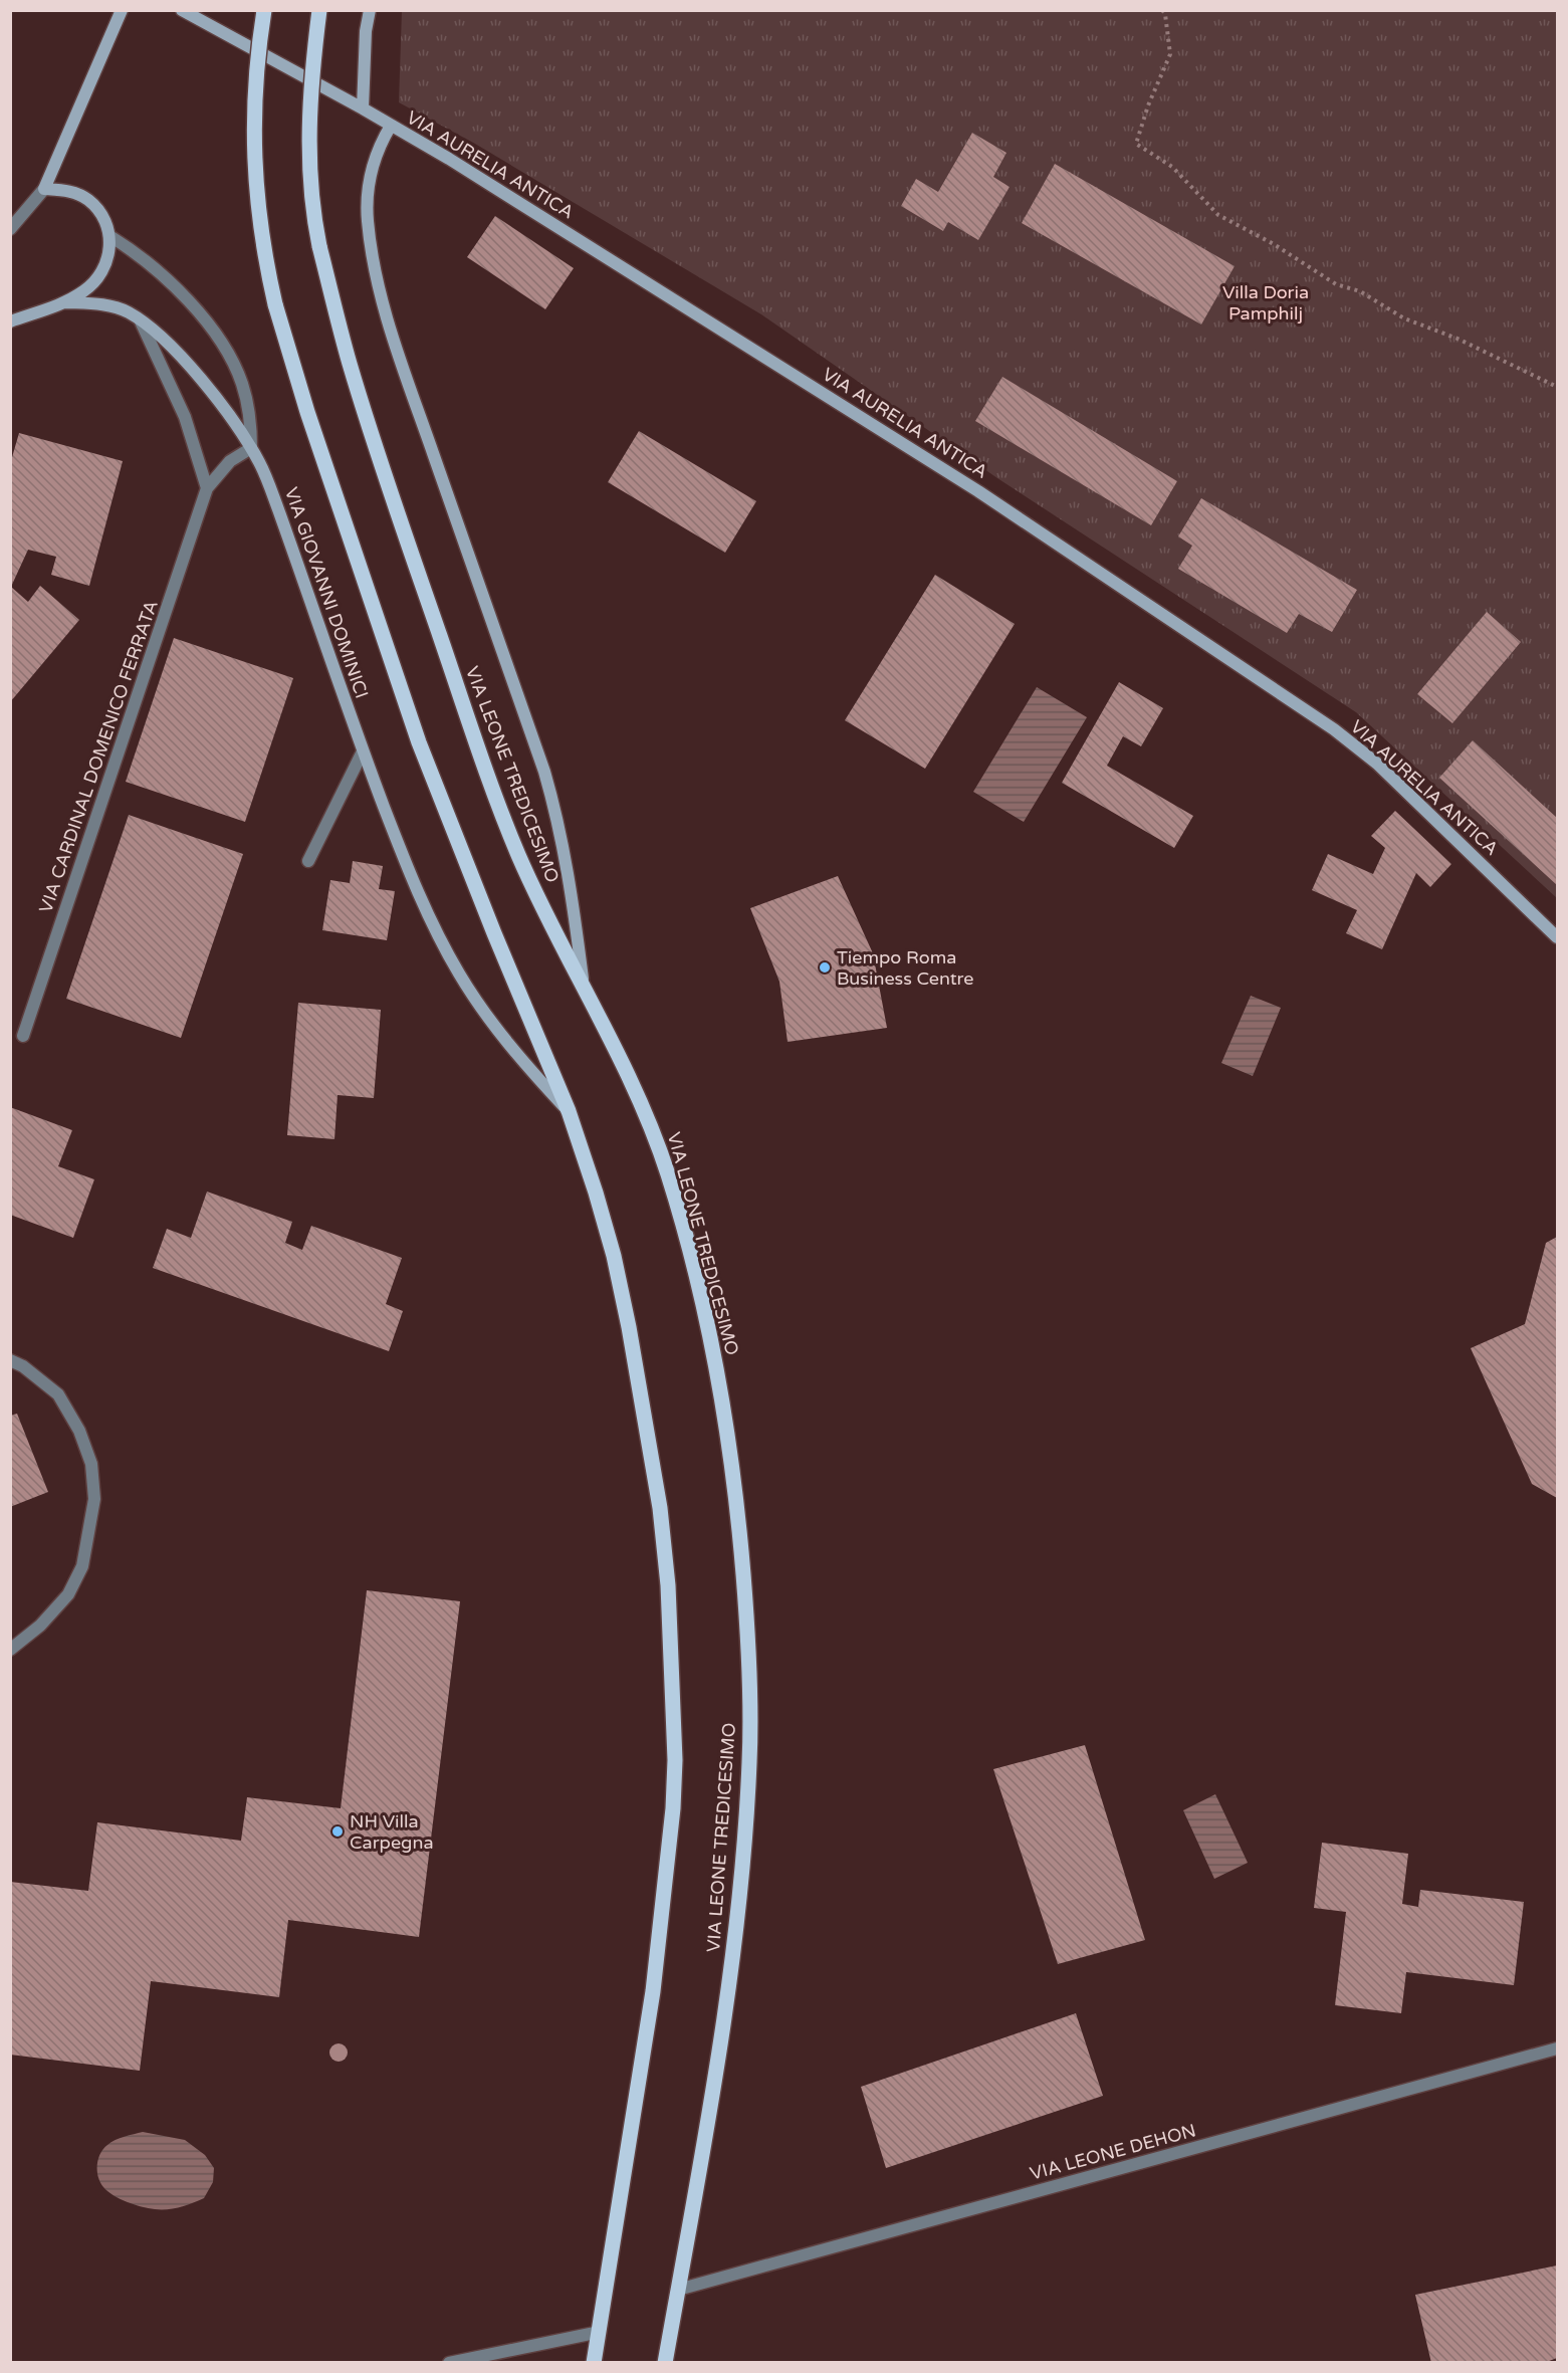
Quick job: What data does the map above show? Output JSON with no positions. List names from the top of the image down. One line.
{"streets":{"main road":["VIA AURELIA ANTICA","VIA GIOVANNI DOMINICI","VIA LEONE TREDICESIMO"],"street":["VIA CARDINAL DOMENICO FERRATA","VIA LEONE DEHON"]},"crossings":[["VIA LEONE TREDICESIMO","VIA LEONE DEHON"]],"parks":["Villa Doria Pamphilj"],"places":["Tiempo Roma Business Centre","NH Villa Carpegna"]}
